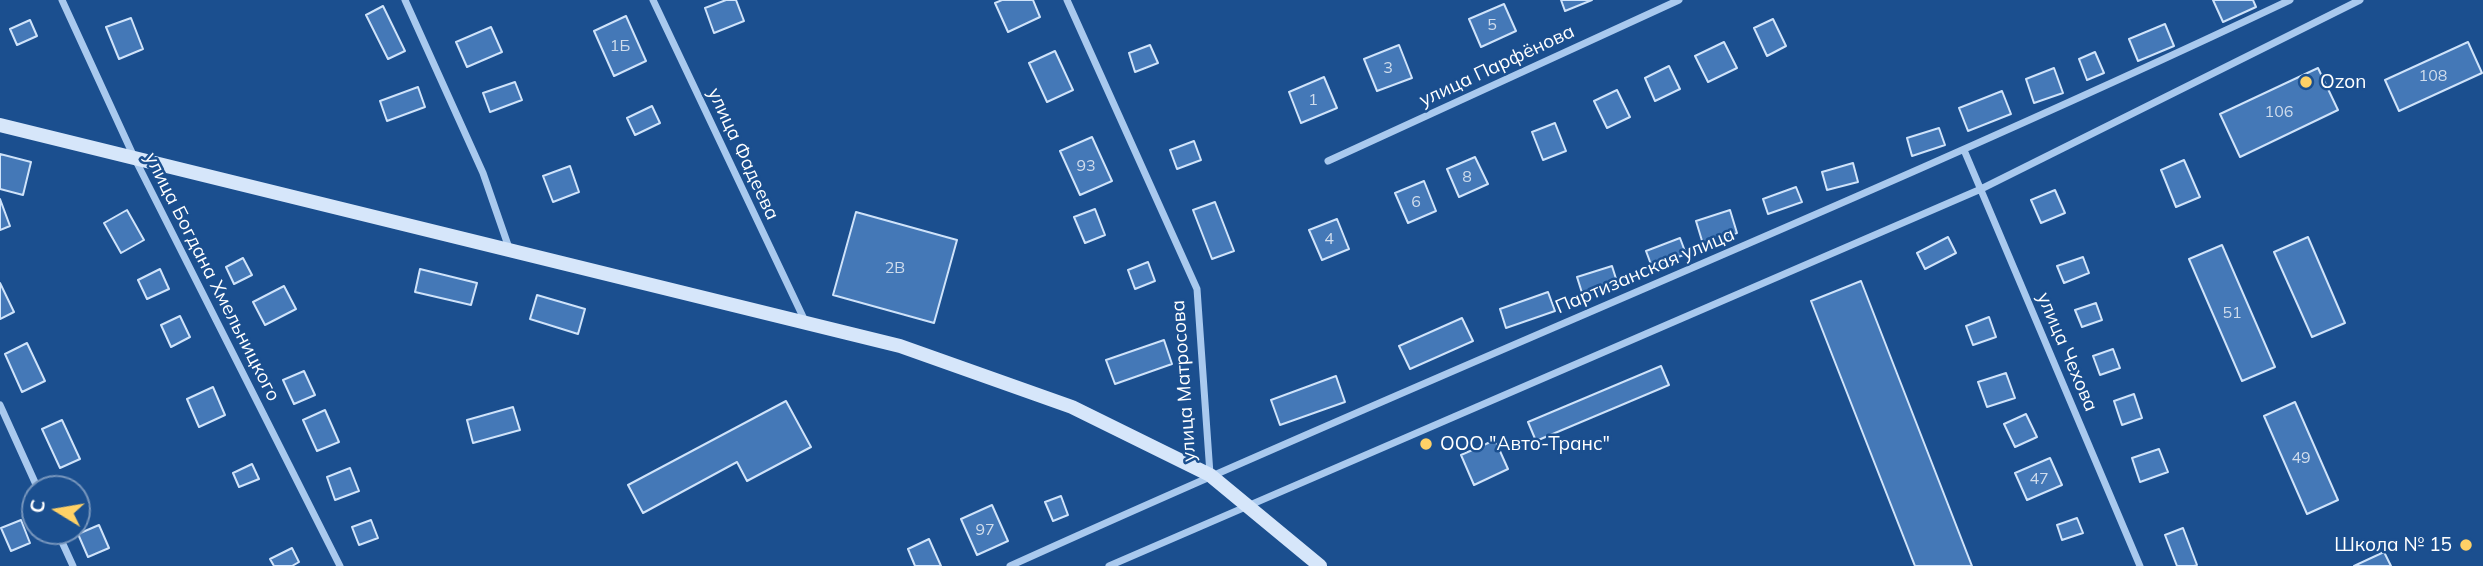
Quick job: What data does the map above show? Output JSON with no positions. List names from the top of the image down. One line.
{"streets":{"main road":["улица Матросова"],"street":["улица Парфёнова","улица Фадеева","Партизанская улица","улица Богдана Хмельницкого","улица Чехова"]},"crossings":[["Партизанская улица","улица Чехова"],["Партизанская улица","улица Матросова"]],"places":["Ozon","ООО \"Авто-Транс\"","Школа № 15"],"house_numbers":["5","1Б","3","108","1","106","93","8","6","4","2В","51","49","47","97"],"north":"left"}
